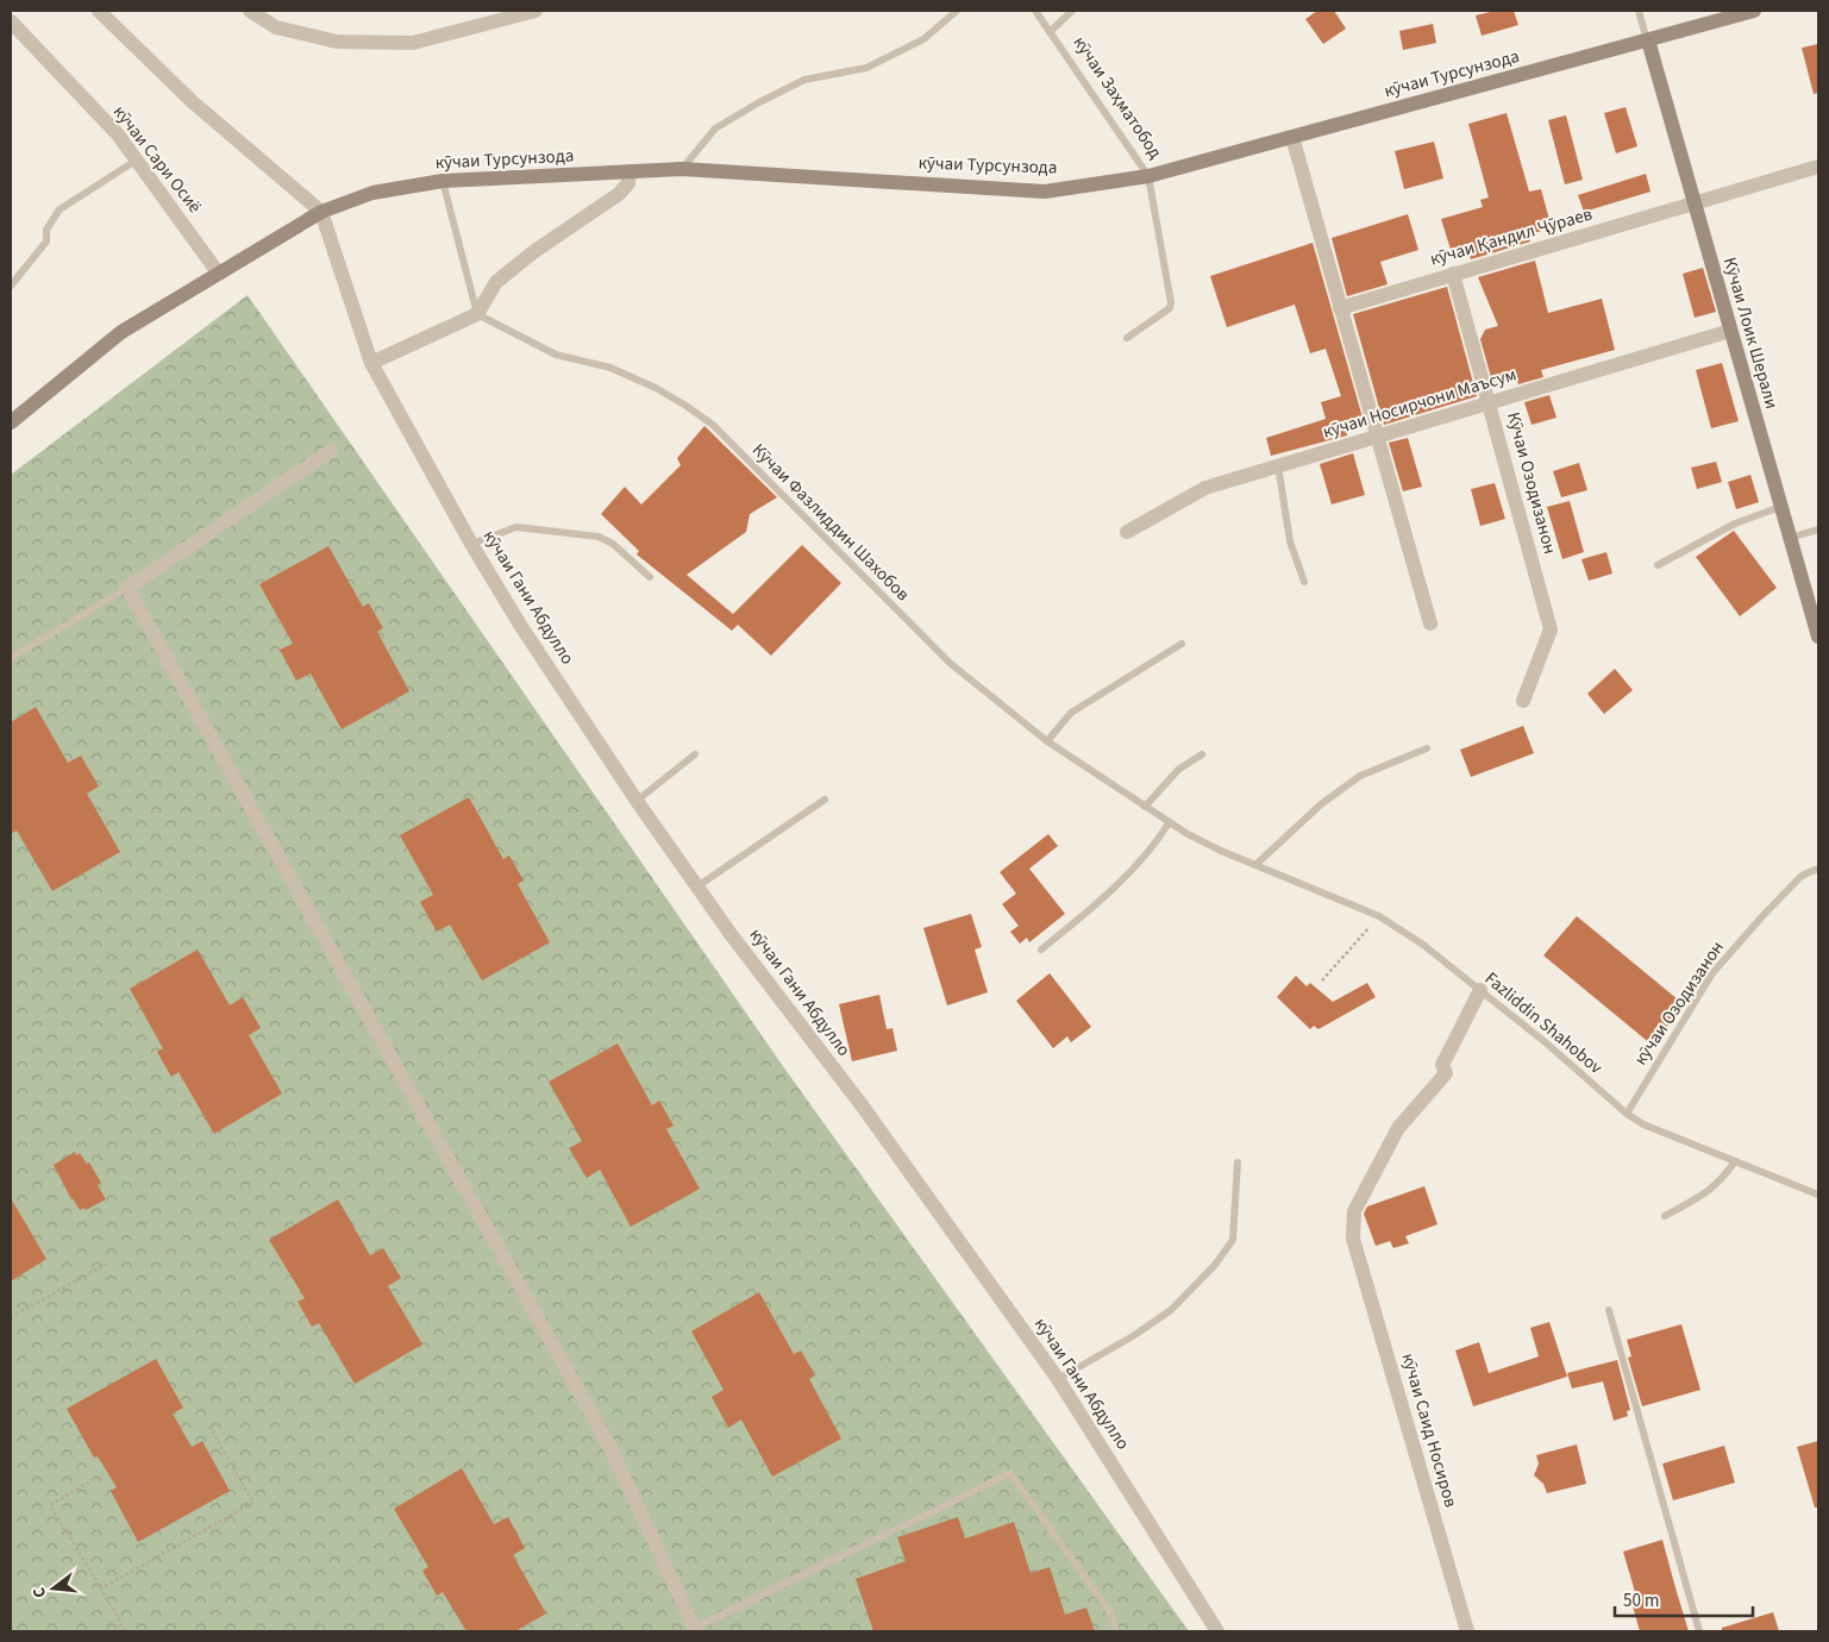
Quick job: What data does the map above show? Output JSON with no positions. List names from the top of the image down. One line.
{"streets":{"main road":["кӯчаи Турсунзода","Кӯчаи Лоик Шерали"],"street":["кӯчаи Сари Осиё","кӯчаи Қандил Ҷӯраев","кӯчаи Носирчони Маъсум","Кӯчаи Озодизанон","кӯчаи Гани Абдулло","кӯчаи Саид Носиров"],"lane":["кӯчаи Заҳматобод","Кӯчаи Фазлиддин Шахобов","кӯчаи Озодизанон","Fazliddin Shahobov"]},"crossings":[["кӯчаи Турсунзода","кӯчаи Заҳматобод"],["кӯчаи Турсунзода","кӯчаи Сари Осиё"],["кӯчаи Турсунзода","Кӯчаи Лоик Шерали"],["кӯчаи Турсунзода","кӯчаи Гани Абдулло"],["кӯчаи Қандил Ҷӯраев","Кӯчаи Лоик Шерали"],["кӯчаи Қандил Ҷӯраев","Кӯчаи Озодизанон"],["Кӯчаи Лоик Шерали","кӯчаи Носирчони Маъсум"],["кӯчаи Носирчони Маъсум","Кӯчаи Озодизанон"],["Кӯчаи Фазлиддин Шахобов","Fazliddin Shahobov"],["кӯчаи Озодизанон","Fazliddin Shahobov"],["Fazliddin Shahobov","кӯчаи Саид Носиров"]],"scale_bar":"50 m","north":"left"}
